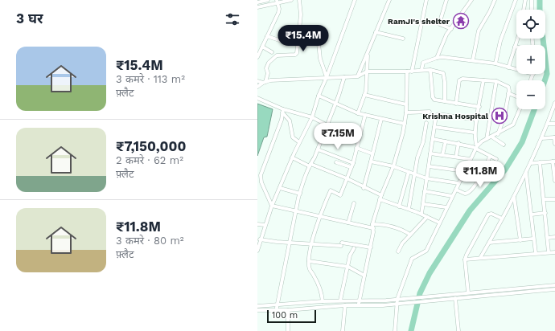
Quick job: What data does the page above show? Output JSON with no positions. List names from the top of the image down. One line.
{"places":{"temple":["RamJI's shelter"],"hospital":["Krishna Hospital"]},"scale_bar":"100 m","page":{"heading":"3 घर","map_buttons":["+","−"],"price":["₹15.4M","₹7.15M","₹11.8M"],"list":[{"name":"₹15.4M","note":"3 कमरे · 113 m² · फ़्लैट"},{"name":"₹7,150,000","note":"2 कमरे · 62 m² · फ़्लैट"},{"name":"₹11.8M","note":"3 कमरे · 80 m² · फ़्लैट"}],"scale":"100 m"}}
